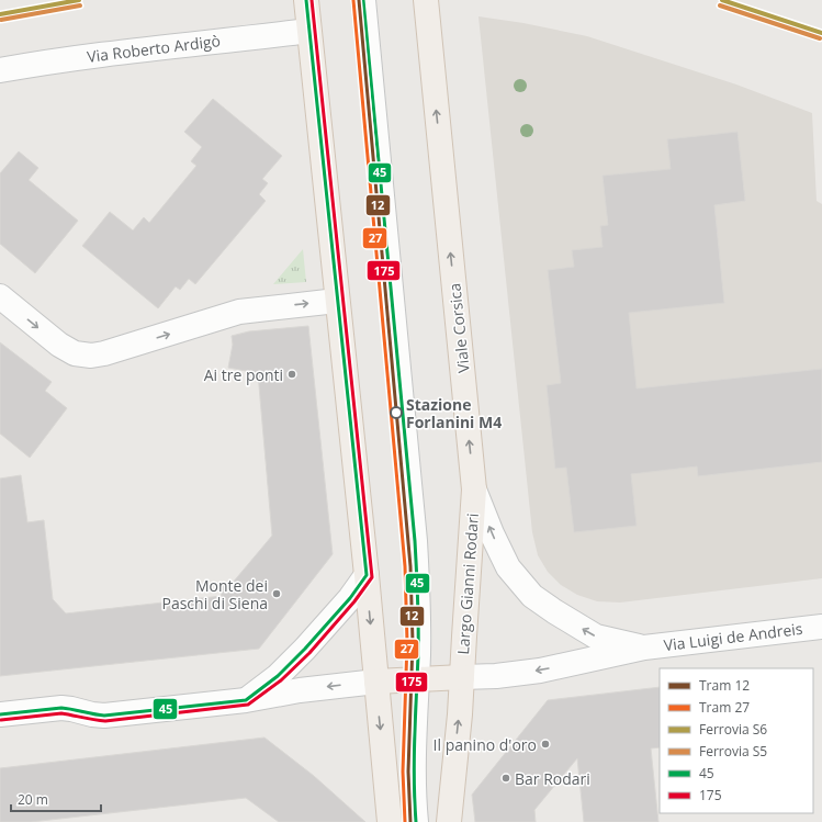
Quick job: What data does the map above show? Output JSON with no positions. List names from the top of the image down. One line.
{"streets":{"main road":["Viale Corsica","Largo Gianni Rodari"],"street":["Via Roberto Ardigò","Via Luigi de Andreis"]},"crossings":[["Viale Corsica","Largo Gianni Rodari"],["Viale Corsica","Via Luigi de Andreis"],["Largo Gianni Rodari","Via Luigi de Andreis"]],"places":["Ai tre ponti","Stazione Forlanini M4","Monte dei Paschi di Siena","Il panino d'oro","Bar Rodari"],"lines":["tram line 12","tram line 27","rail line S6","transit line 45","transit line 175","rail line S5"],"legend":["Tram 12","Tram 27","Ferrovia S6","Ferrovia S5","45","175"],"scale_bar":"20 m"}
